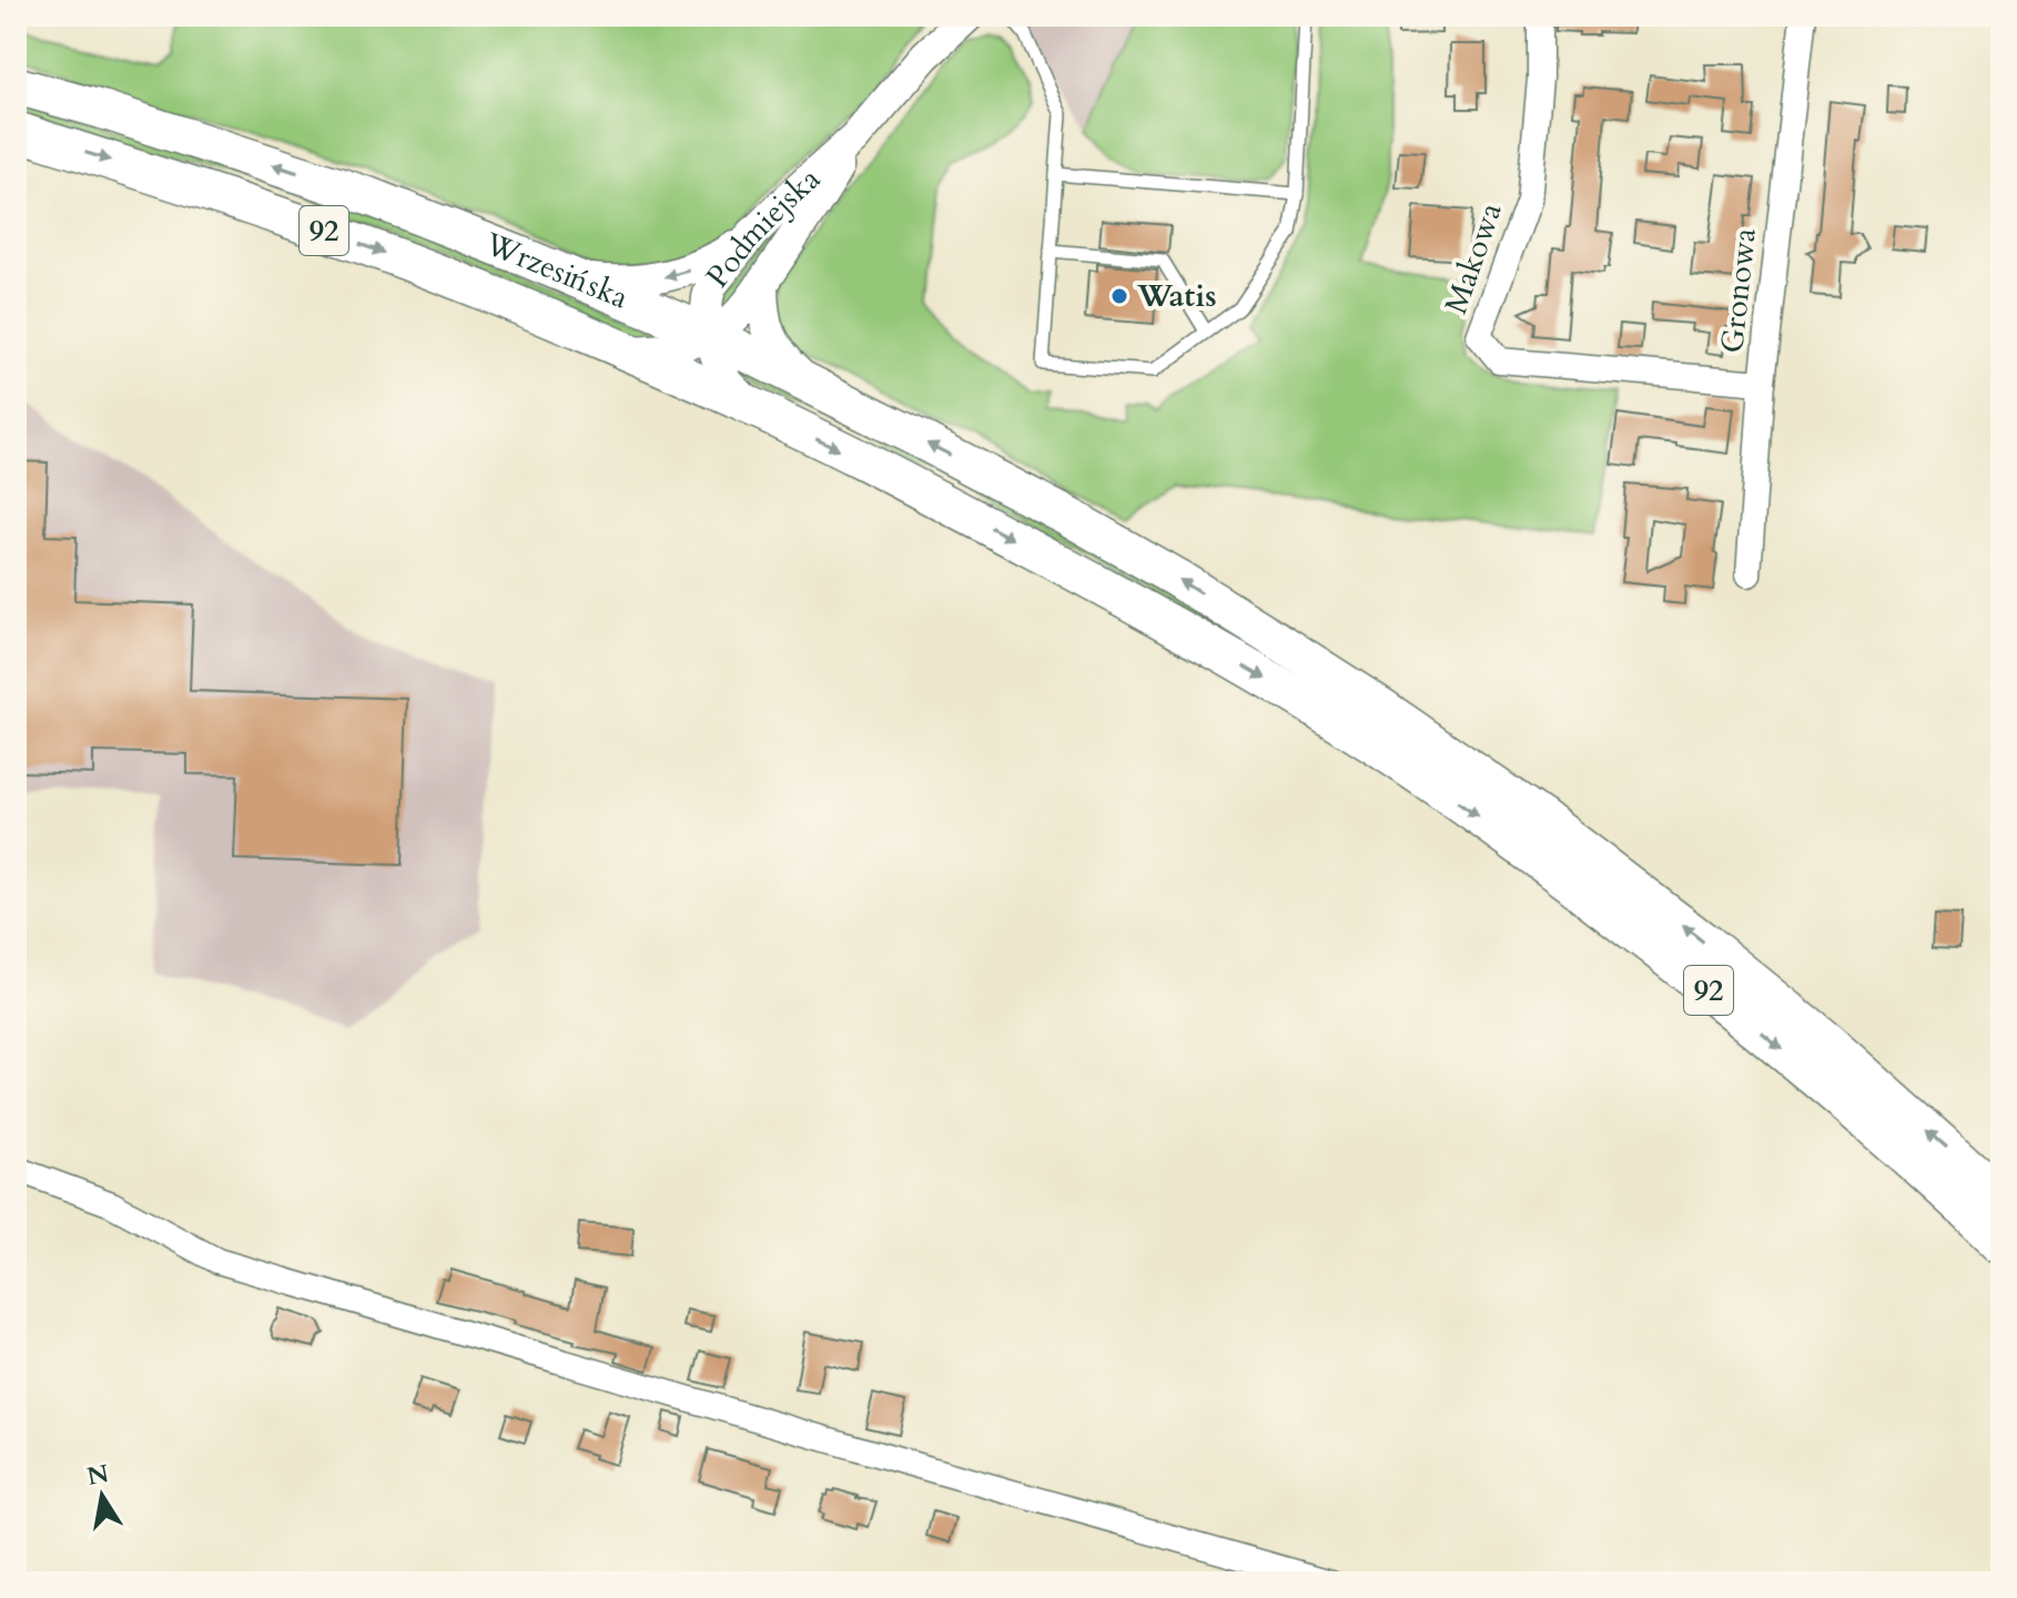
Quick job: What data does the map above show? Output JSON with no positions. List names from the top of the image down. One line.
{"streets":{"main road":["92","Wrzesińska"],"street":["Podmiejska","Makowa","Gronowa"]},"crossings":[["Podmiejska","Wrzesińska"],["Makowa","Gronowa"]],"places":["Watis"],"north":"top"}
